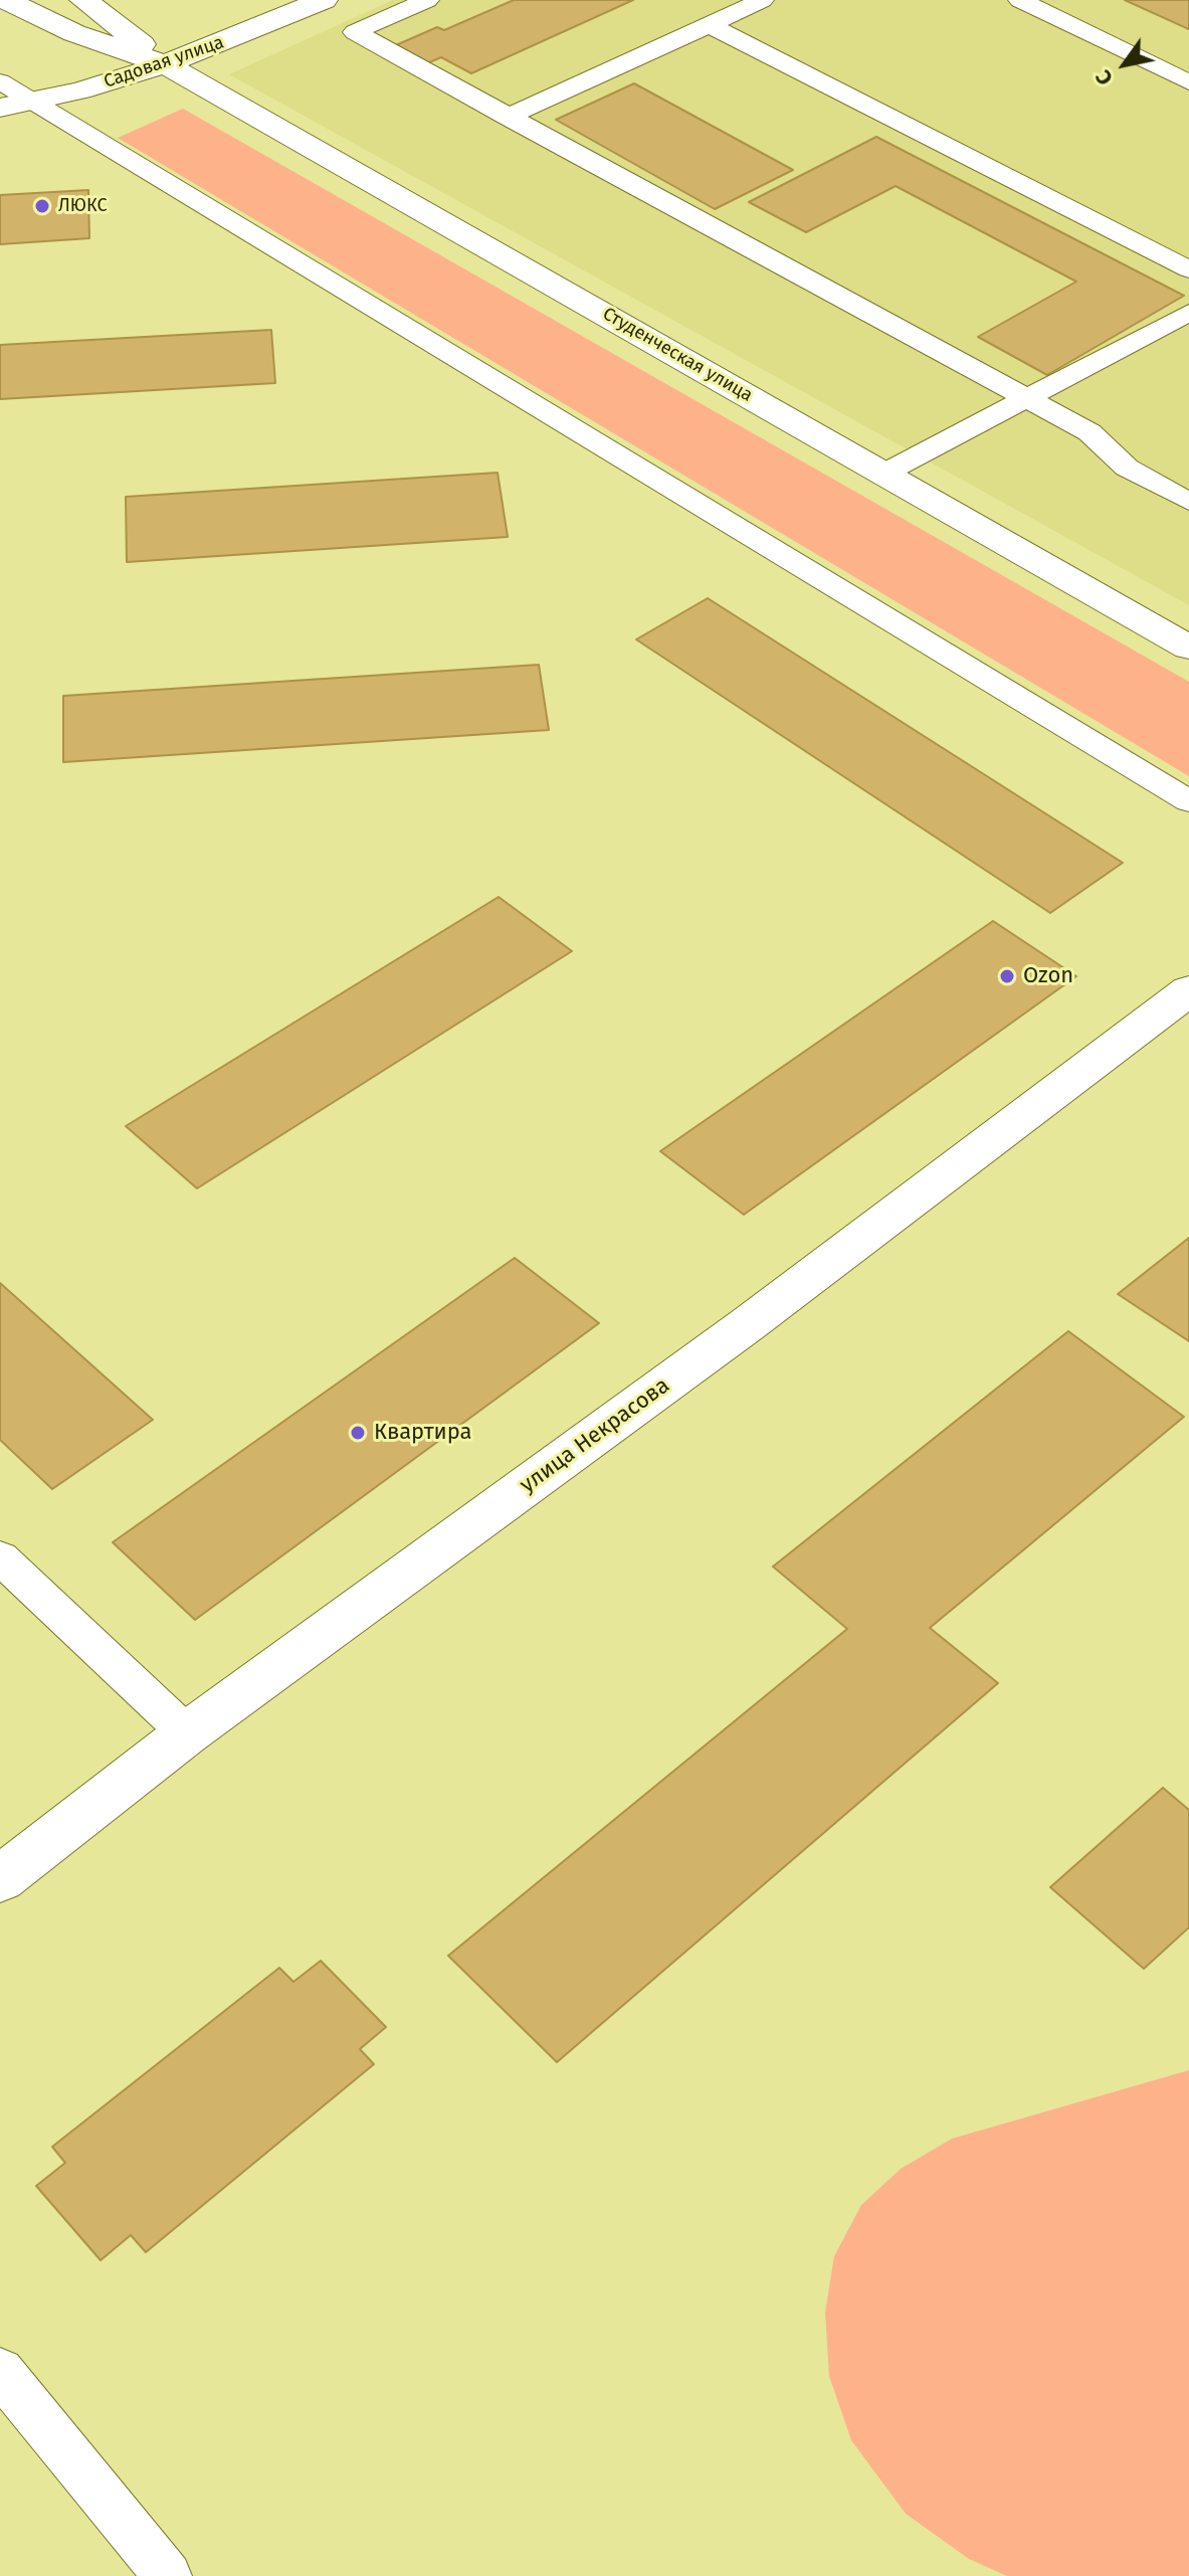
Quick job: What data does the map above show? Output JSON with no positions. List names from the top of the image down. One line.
{"streets":{"main road":["Садовая улица","Студенческая улица","улица Некрасова"]},"crossings":[["Садовая улица","Студенческая улица"]],"places":["ЛЮКС","Ozon","Квартира"],"north":"bottom left"}
